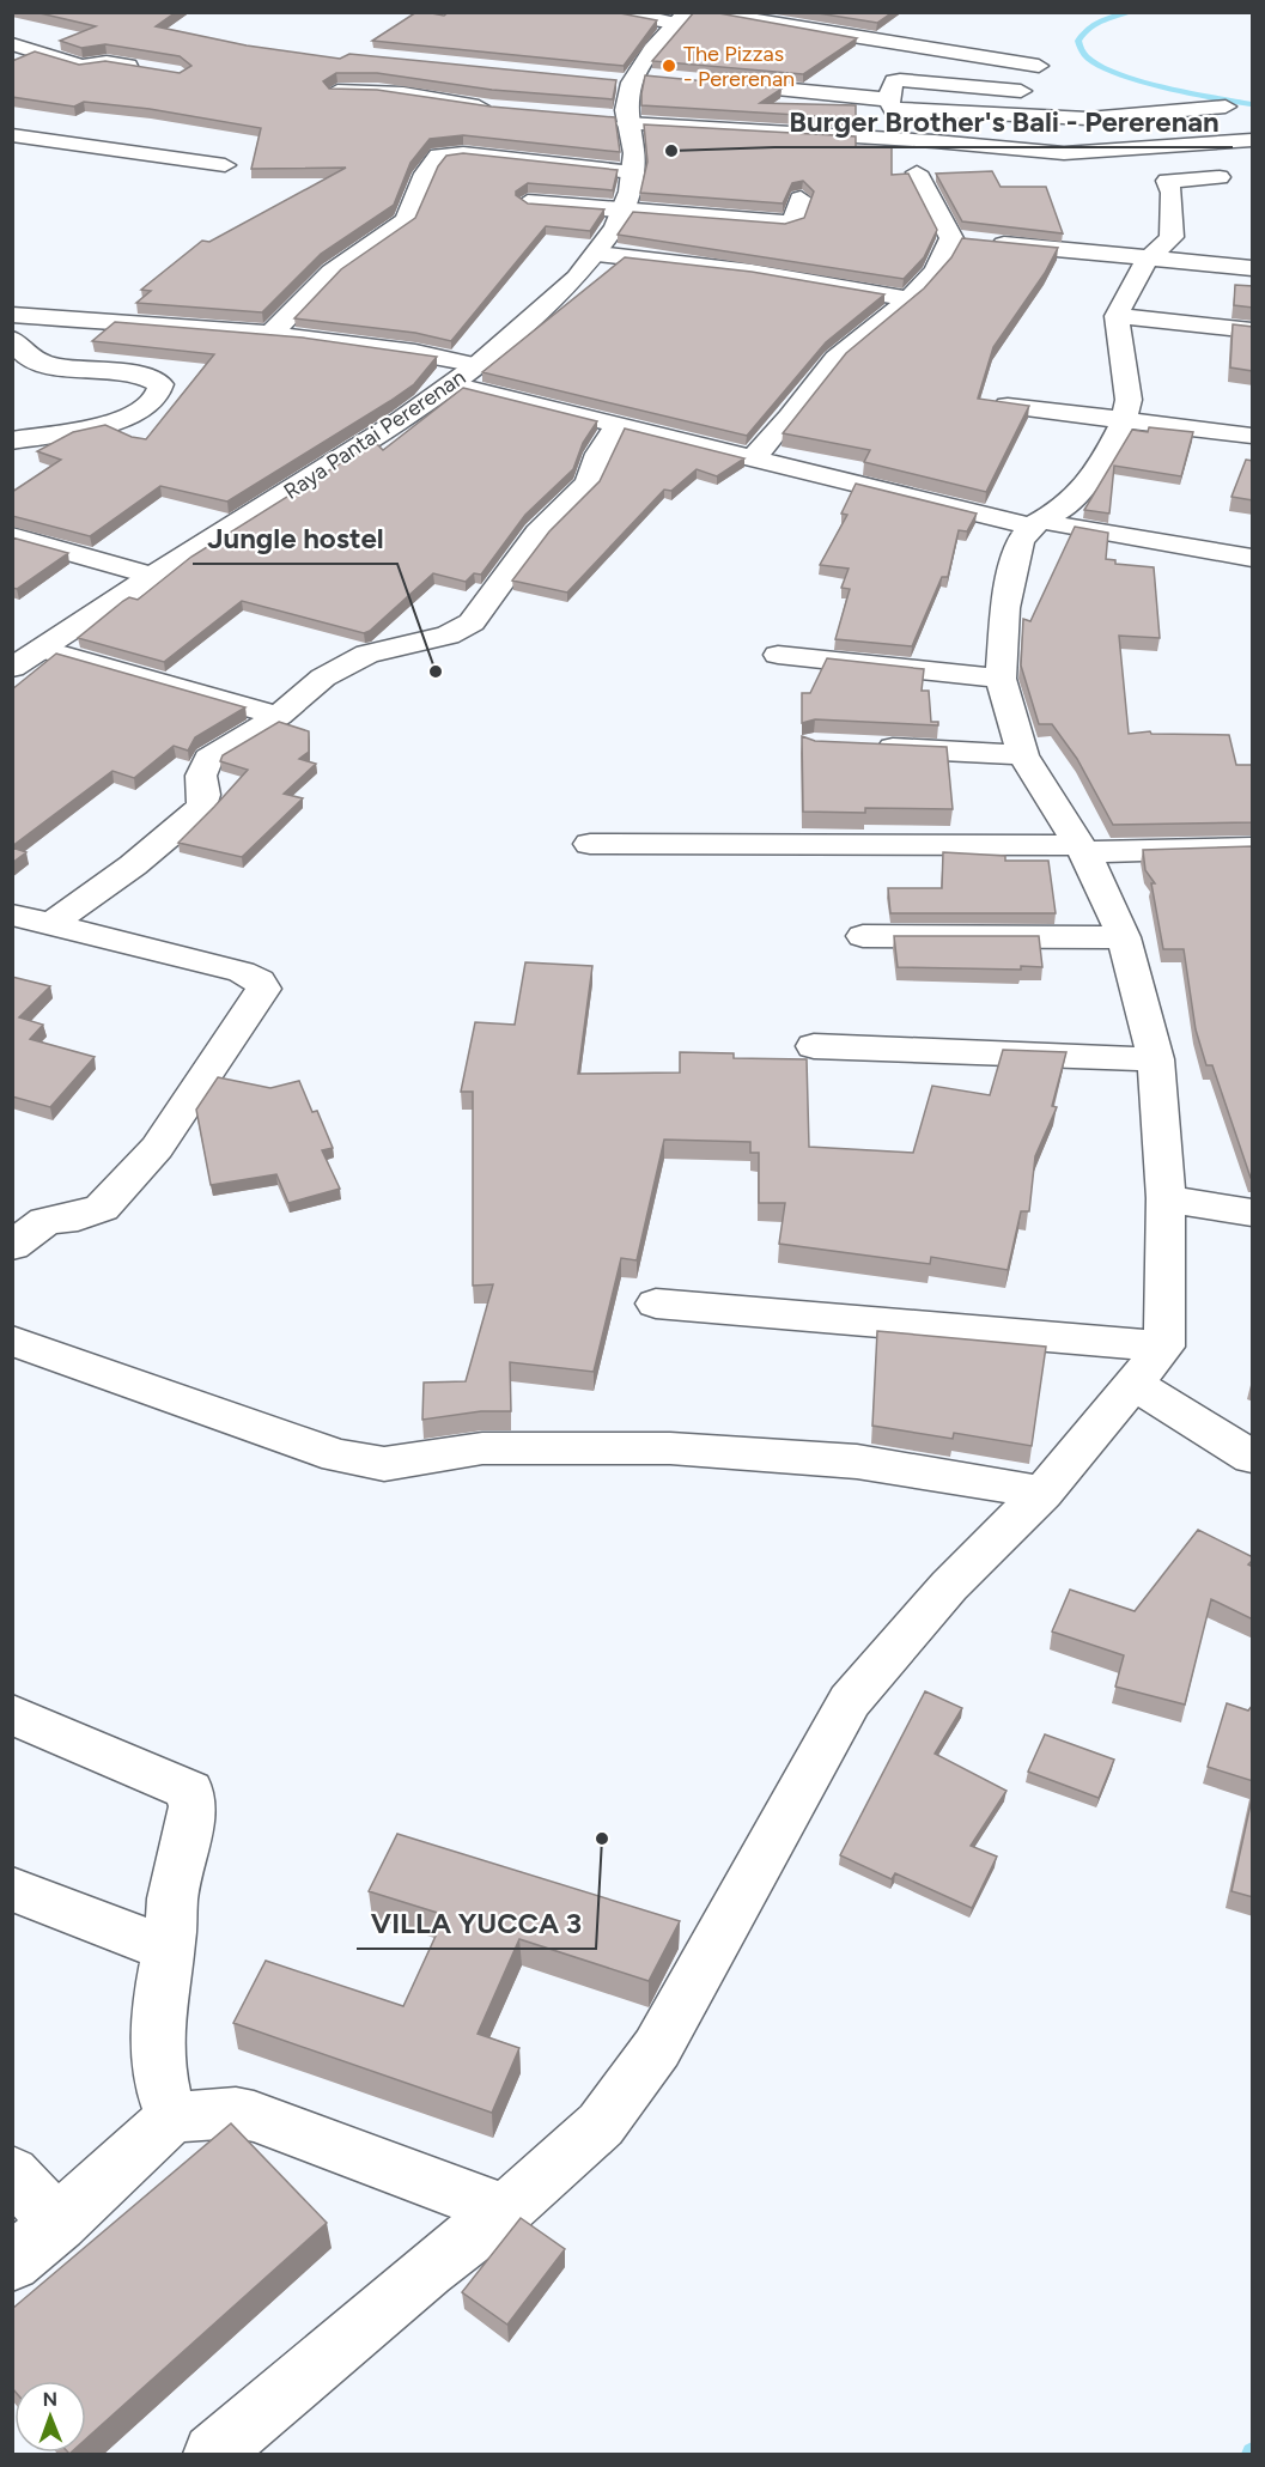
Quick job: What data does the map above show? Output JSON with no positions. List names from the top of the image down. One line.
{"streets":{"street":["Raya Pantai Pererenan"]},"places":["The Pizzas - Pererenan","Burger Brother's Bali - Pererenan","Jungle hostel","VILLA YUCCA 3"],"north":"top"}
